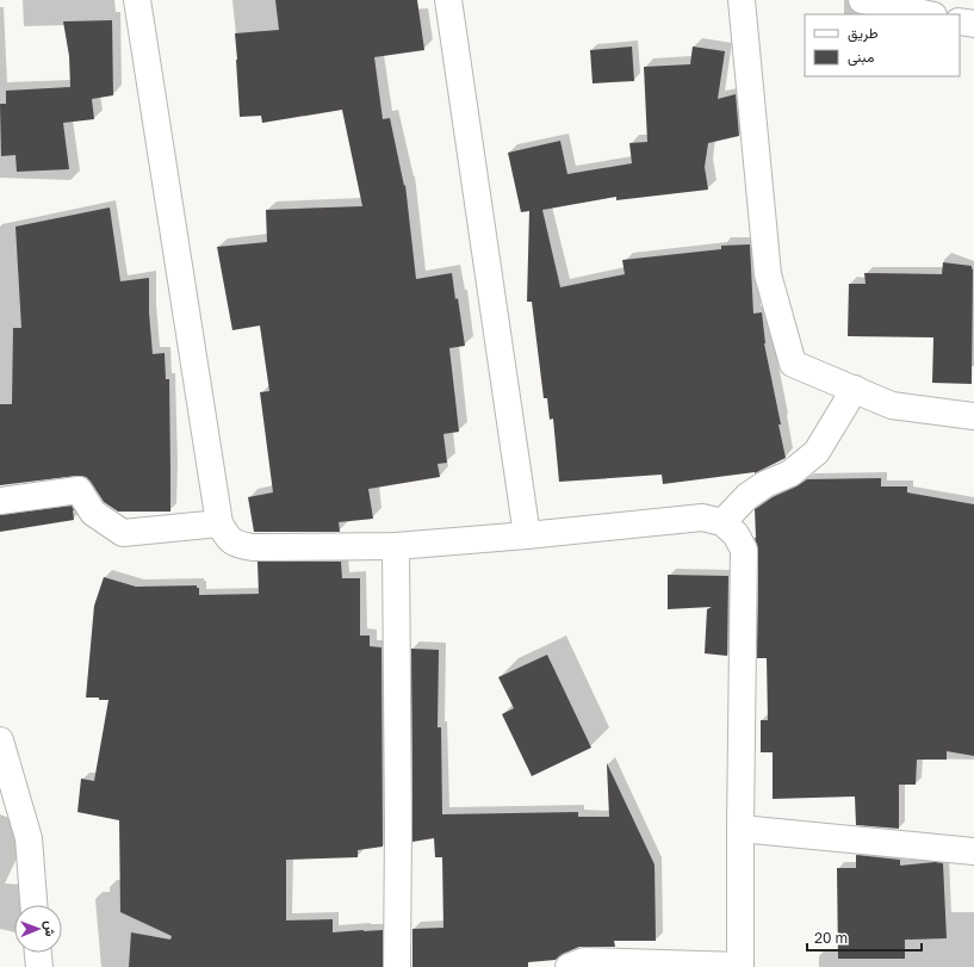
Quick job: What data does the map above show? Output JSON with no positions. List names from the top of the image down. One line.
{"legend":["طريق","مبنى"],"scale_bar":"20 m","north":"right"}
